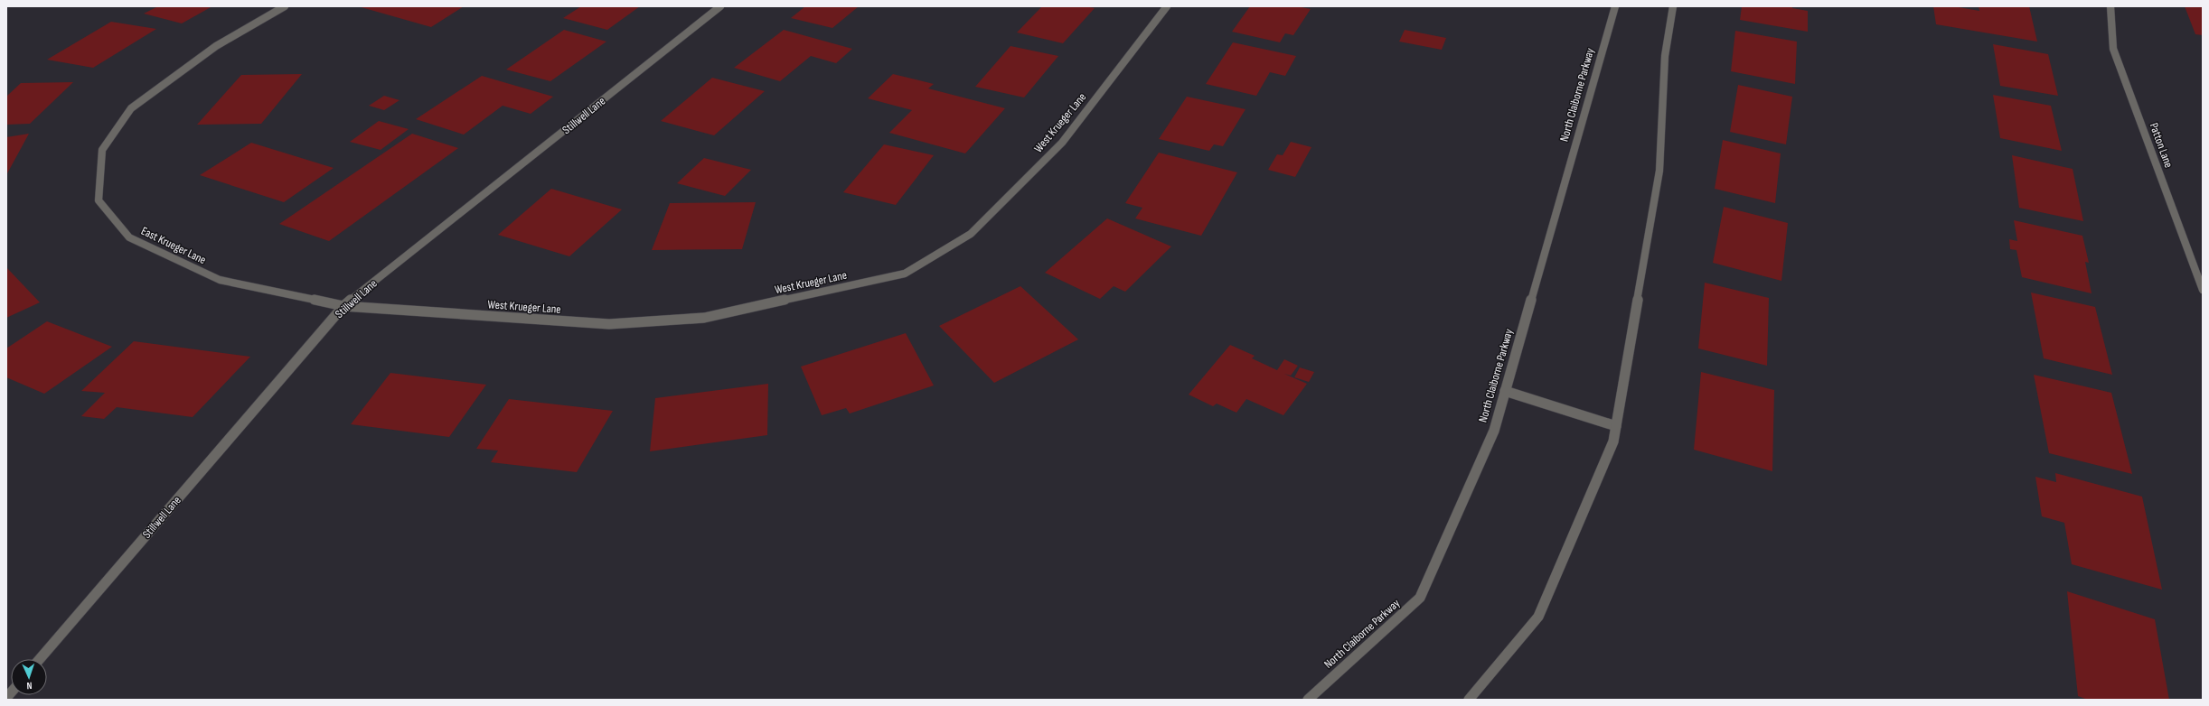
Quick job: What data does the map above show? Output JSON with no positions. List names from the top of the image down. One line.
{"streets":{"street":["North Claiborne Parkway","Stillwell Lane","West Krueger Lane","Patton Lane","East Krueger Lane"]},"crossings":[["Stillwell Lane","West Krueger Lane"],["Stillwell Lane","East Krueger Lane"],["West Krueger Lane","East Krueger Lane"]],"north":"bottom"}
